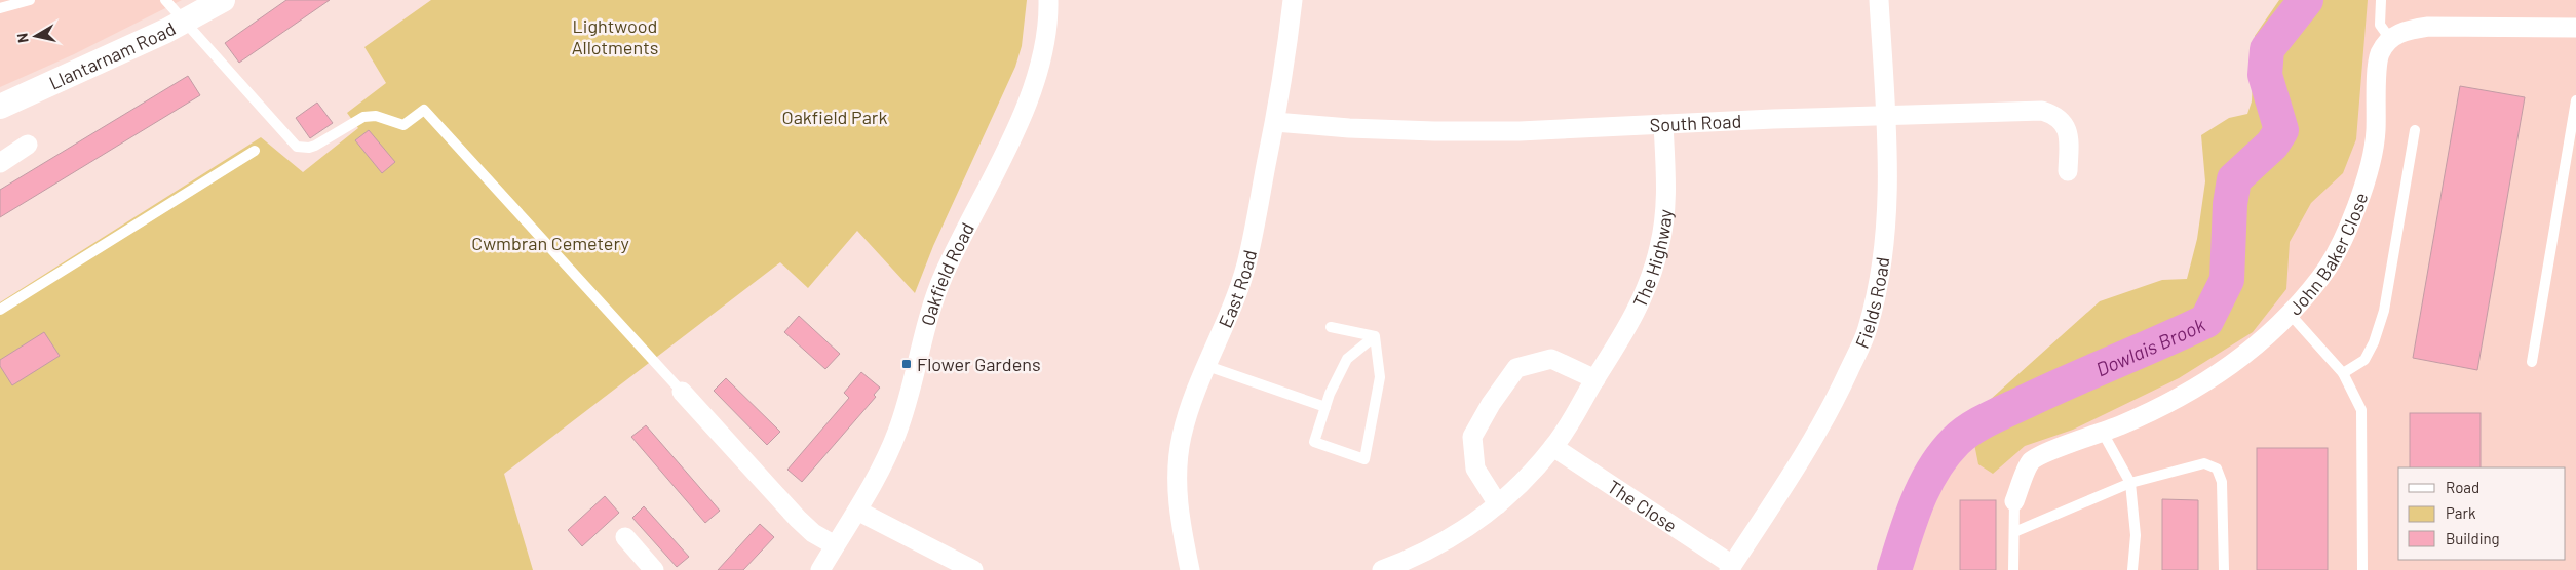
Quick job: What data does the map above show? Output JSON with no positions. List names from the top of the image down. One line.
{"streets":{"street":["Llantarnam Road","South Road","John Baker Close","The Highway","Oakfield Road","East Road","Fields Road","The Close"]},"crossings":[["South Road","The Highway"],["South Road","East Road"],["South Road","Fields Road"],["The Highway","The Close"],["Fields Road","The Close"]],"water":["Dowlais Brook"],"parks":["Lightwood Allotments","Oakfield Park","Cwmbran Cemetery"],"places":{"transit":["Flower Gardens"]},"legend":["Road","Park","Building"],"north":"left"}
